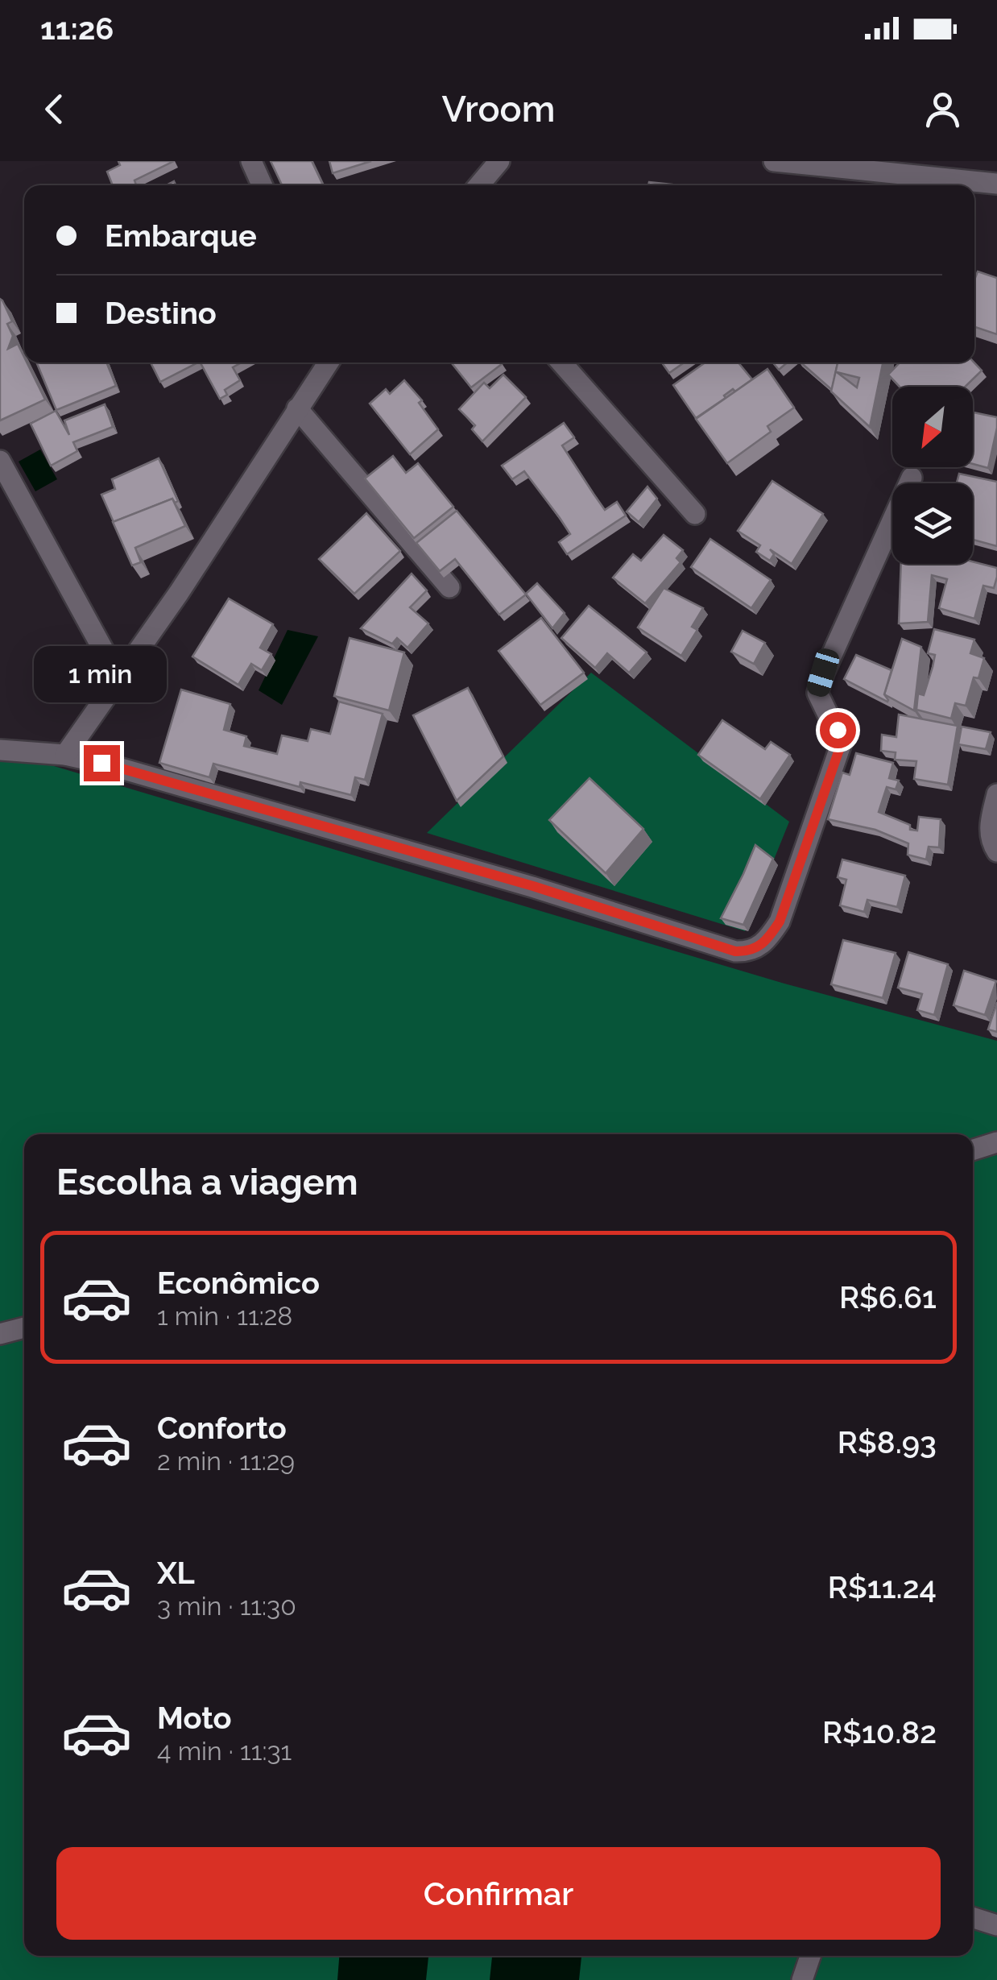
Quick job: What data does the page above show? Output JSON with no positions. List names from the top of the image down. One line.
{"north":"bottom left","page":{"status":"11:26","header":"Vroom","banner":["Embarque","Destino"],"bubble":"1 min","heading":"Escolha a viagem","list":[{"name":"Econômico","note":"1 min · 11:28","value":"R$6.61"},{"name":"Conforto","note":"2 min · 11:29","value":"R$8.93"},{"name":"XL","note":"3 min · 11:30","value":"R$11.24"},{"name":"Moto","note":"4 min · 11:31","value":"R$10.82"}],"buttons":"Confirmar"}}
